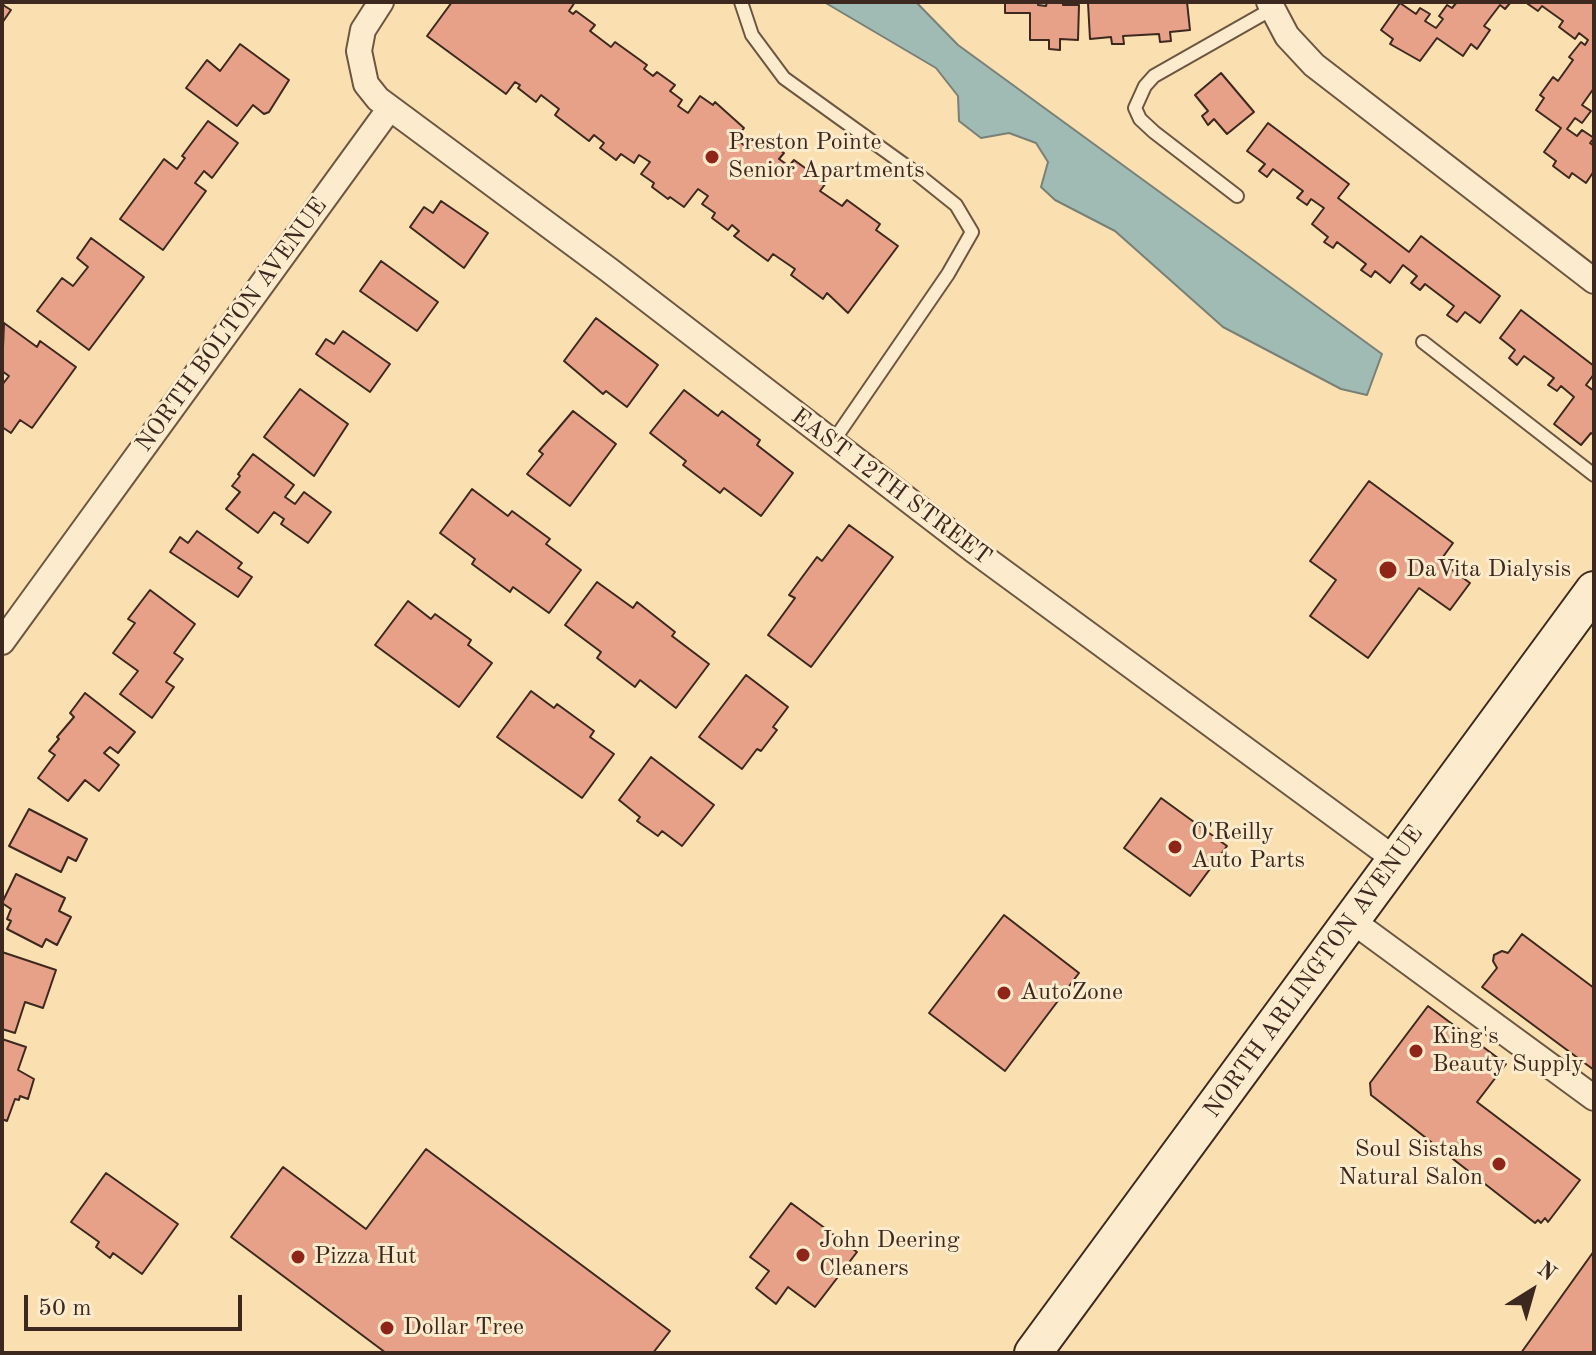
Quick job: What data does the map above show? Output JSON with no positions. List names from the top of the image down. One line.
{"streets":{"main road":["NORTH ARLINGTON AVENUE"],"street":["NORTH BOLTON AVENUE","EAST 12TH STREET"]},"crossings":[["NORTH BOLTON AVENUE","EAST 12TH STREET"],["EAST 12TH STREET","NORTH ARLINGTON AVENUE"]],"places":["Preston Pointe Senior Apartments","DaVita Dialysis","O'Reilly Auto Parts","AutoZone","King's Beauty Supply","Soul Sistahs Natural Salon","John Deering Cleaners","Pizza Hut","Dollar Tree"],"scale_bar":"50 m","north":"top right"}
